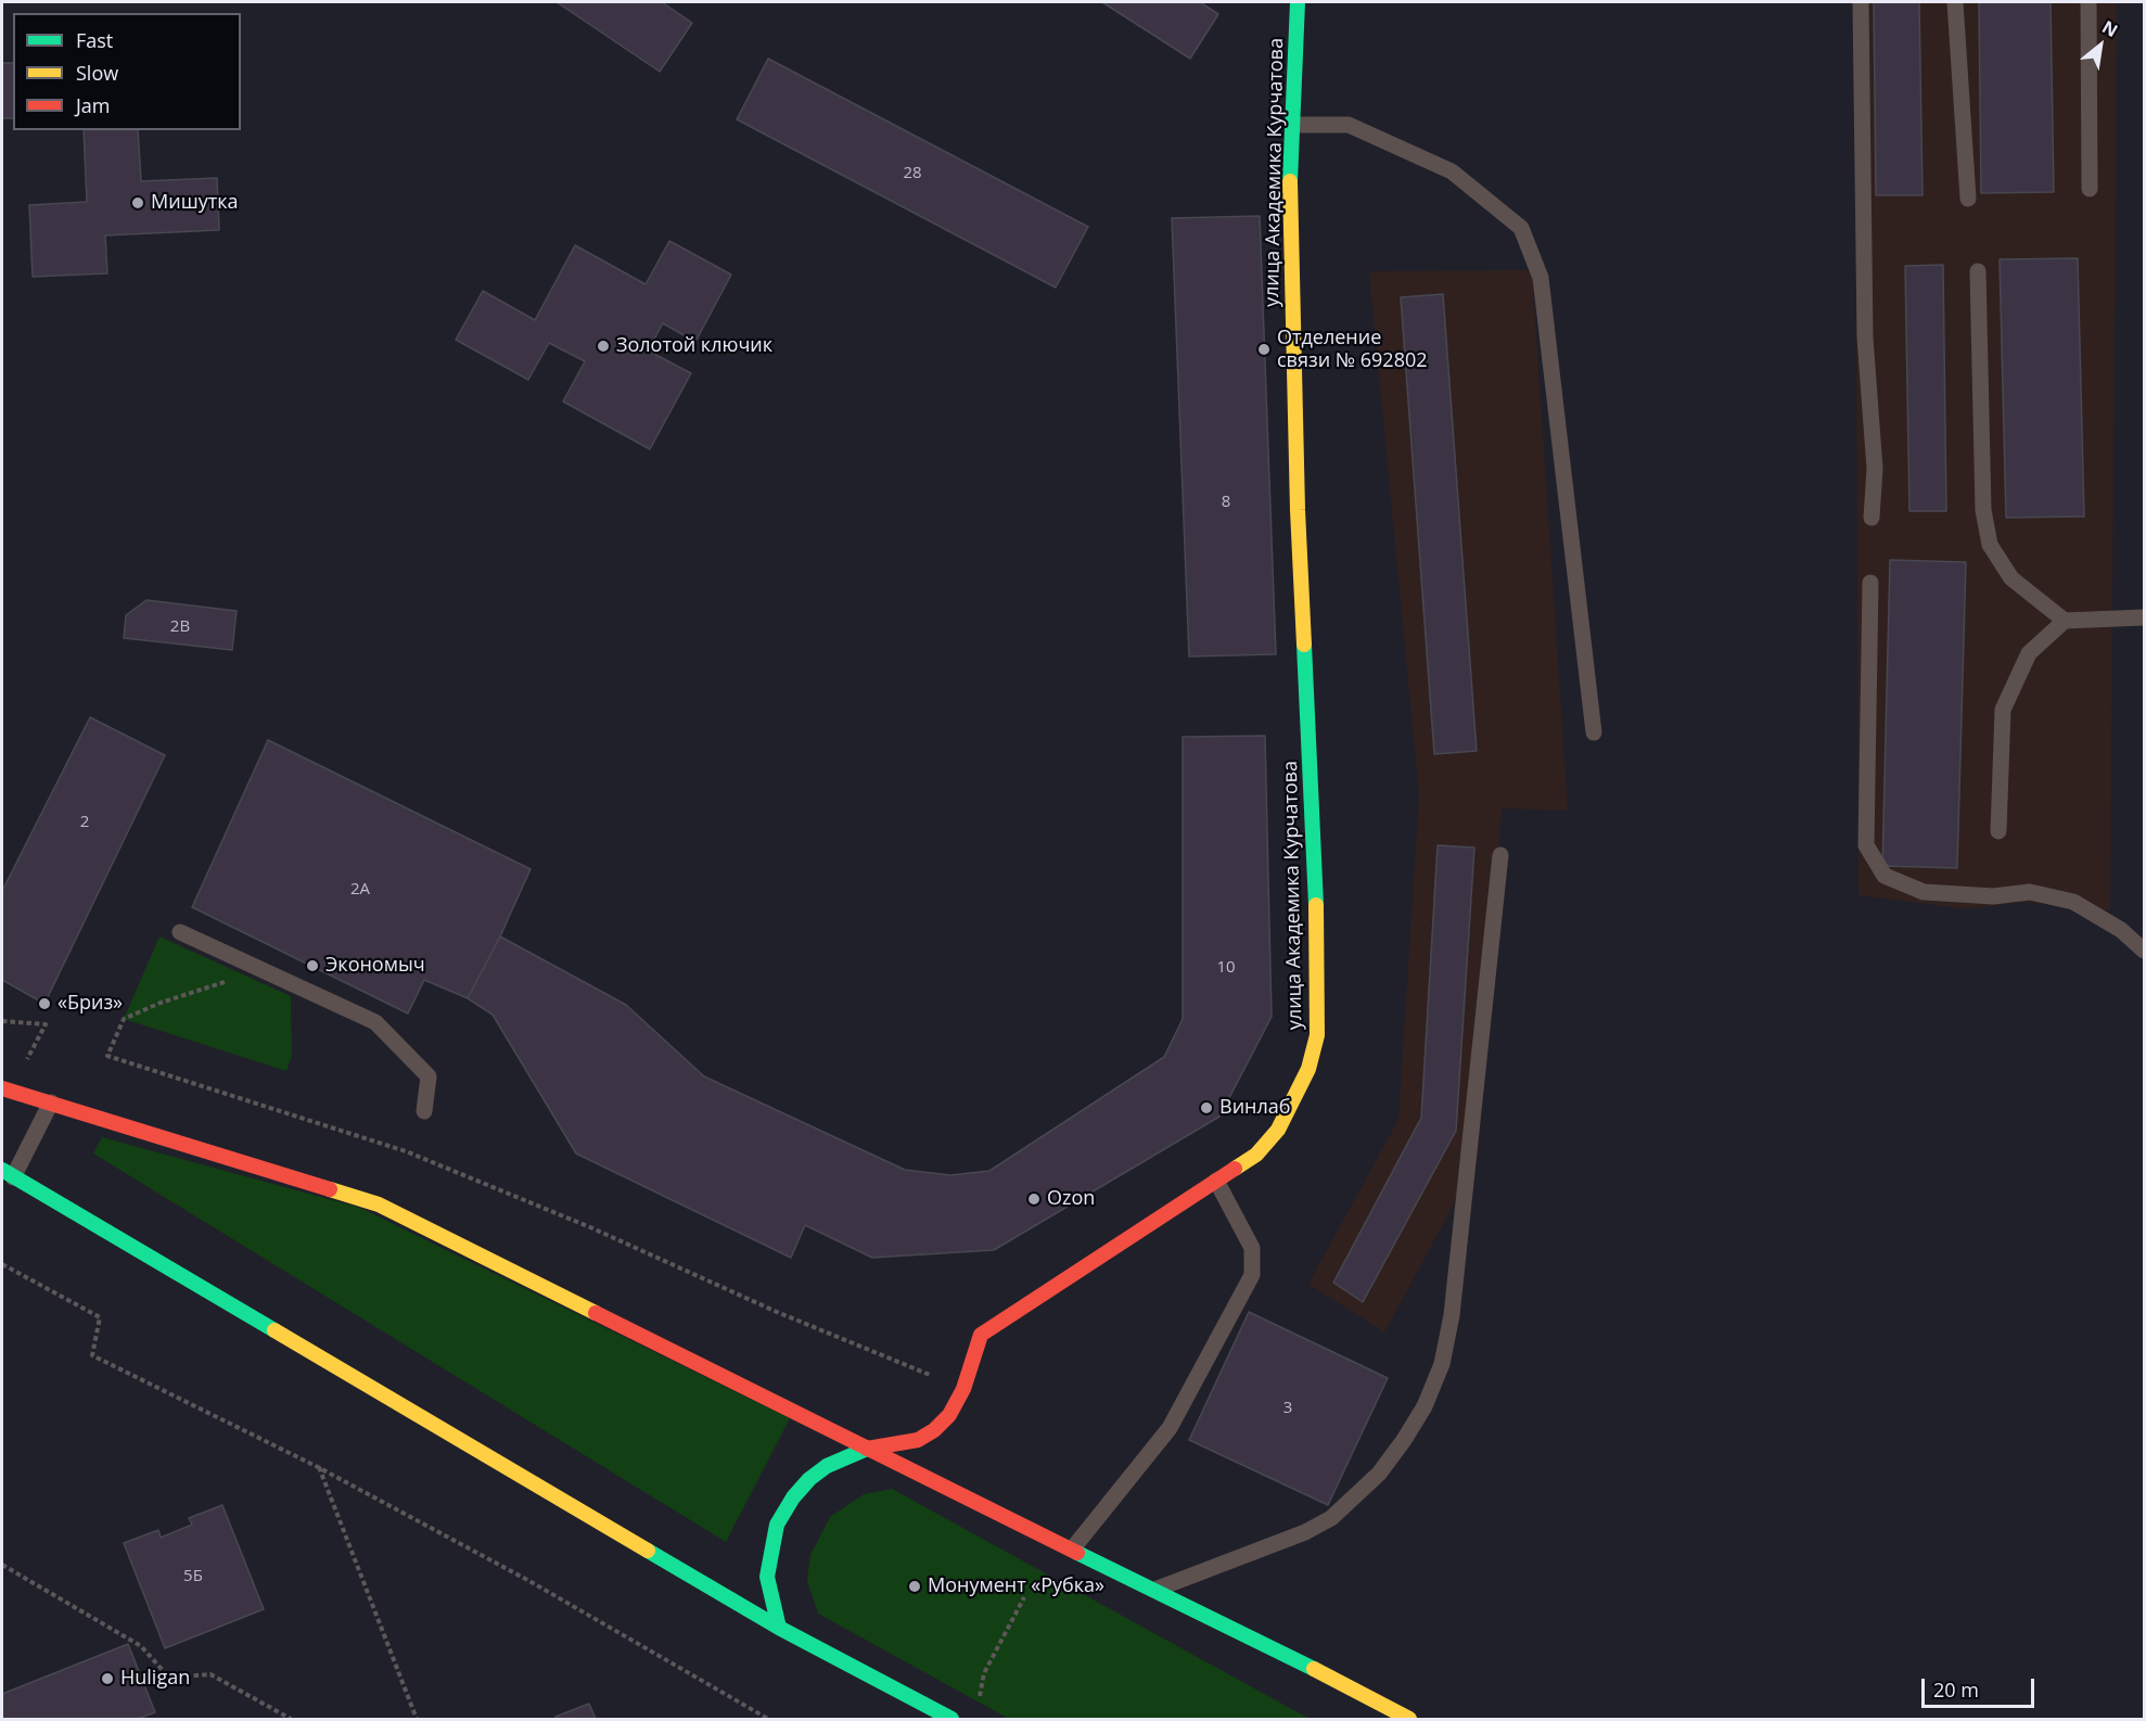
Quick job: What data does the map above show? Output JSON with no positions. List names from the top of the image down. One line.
{"streets":{"main road":["улица Академика Курчатова"]},"places":["Мишутка","Золотой ключик","Отделение связи № 692802","Экономыч","«Бриз»","Винлаб","Ozon","Монумент «Рубка»","Huligan"],"house_numbers":["28","8","2В","2","2А","10","3","5Б"],"legend":["Fast","Slow","Jam"],"scale_bar":"20 m","north":"top right"}
